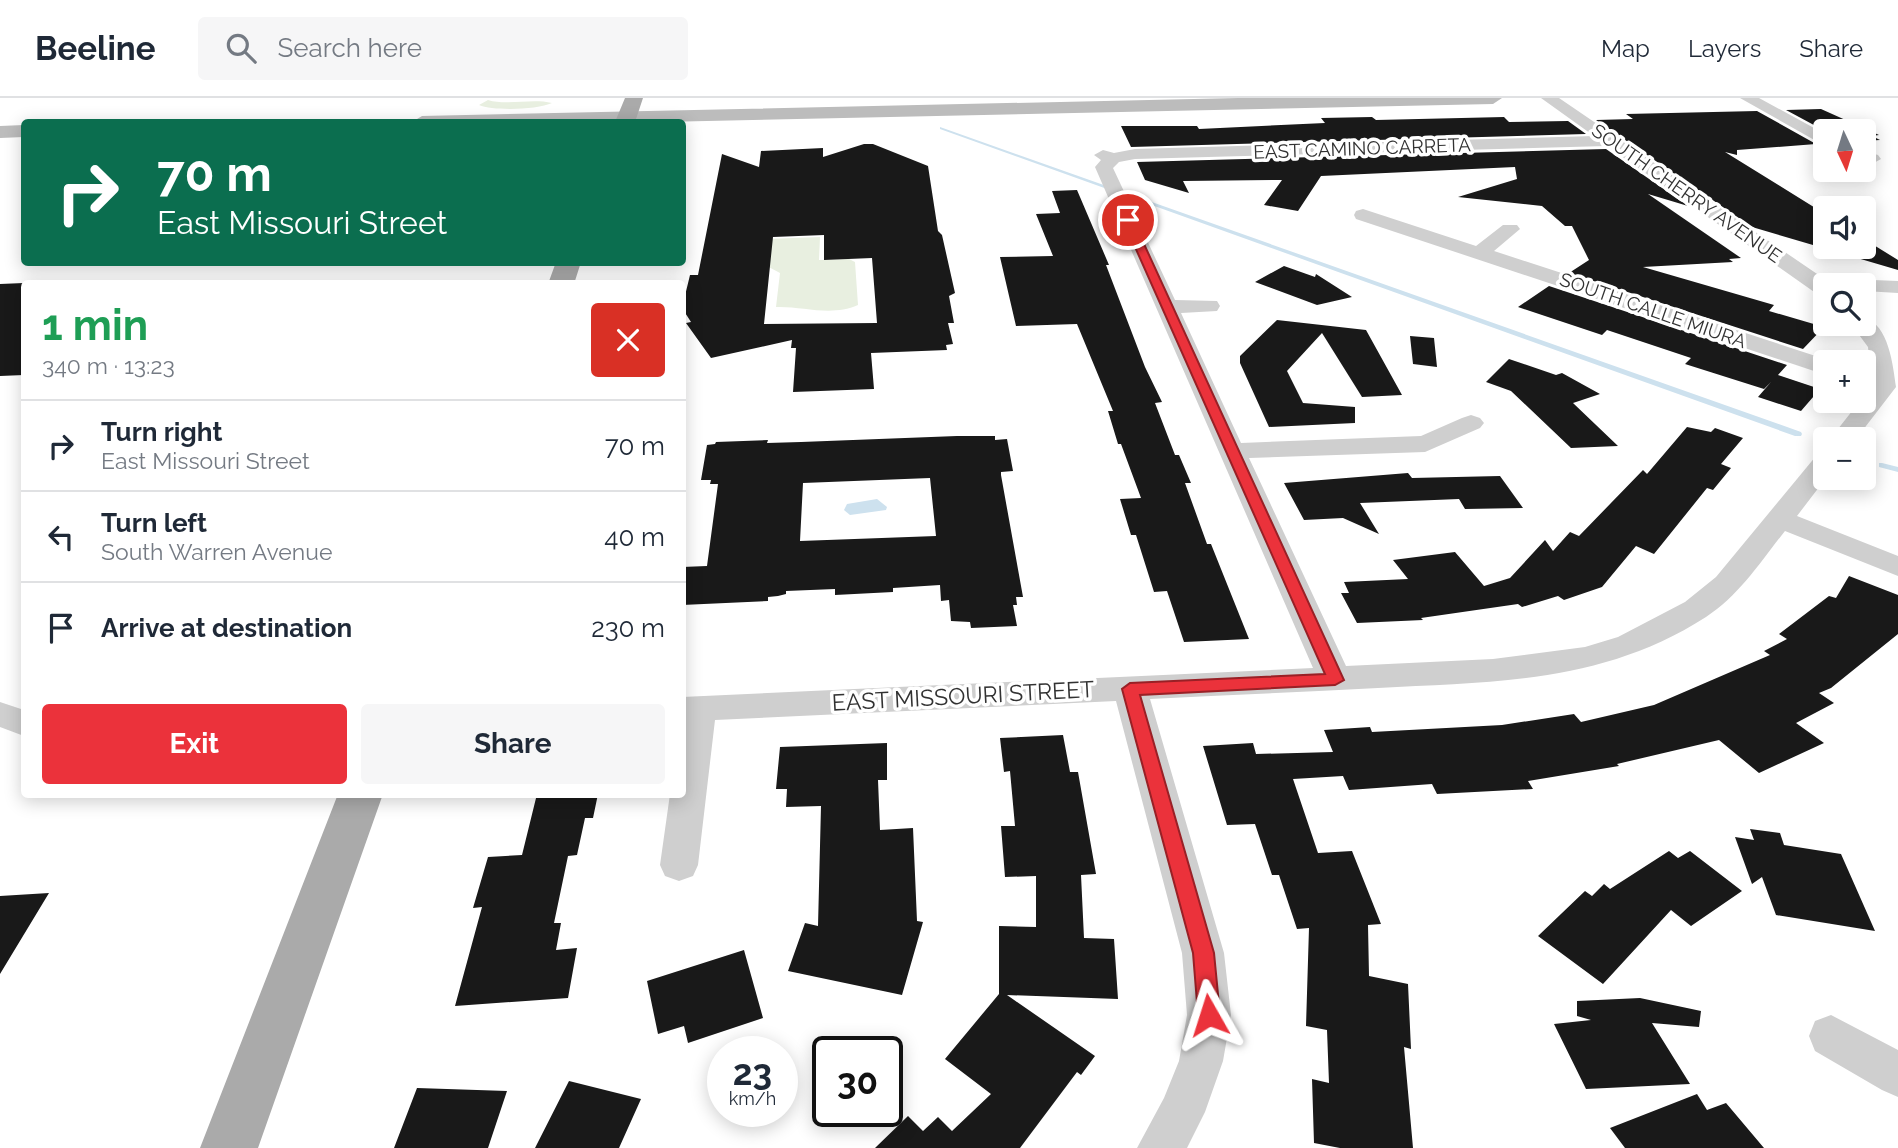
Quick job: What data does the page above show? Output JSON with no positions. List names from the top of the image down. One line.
{"streets":{"street":["EAST CAMINO CARRETA","SOUTH CHERRY AVENUE","SOUTH CALLE MIURA","EAST MISSOURI STREET"]},"crossings":[["EAST CAMINO CARRETA","SOUTH CHERRY AVENUE"]],"north":"bottom","page":{"header":"Beeline","search":"Search here","nav":["Map","Layers","Share"],"map_buttons":["+","−"],"turn":["70 m","East Missouri Street"],"heading":["1 min","340 m · 13:23"],"list":[{"name":"Turn right","note":"East Missouri Street","value":"70 m"},{"name":"Turn left","note":"South Warren Avenue","value":"40 m"},{"name":"Arrive at destination","value":"230 m"}],"buttons":["Exit","Share"],"speed":"23 km/h","limit":"30"}}
